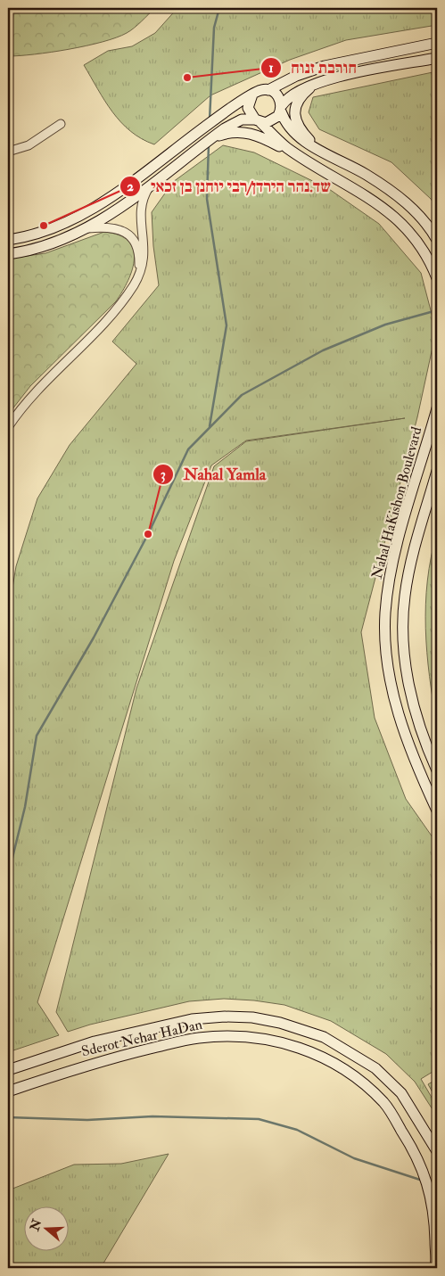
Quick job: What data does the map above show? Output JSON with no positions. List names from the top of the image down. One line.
{"streets":{"main road":["Nahal HaKishon Boulevard","Sderot Nehar HaDan"]},"places":["חורבת זנוח","שד.נהר הירדן/רבי יוחנן בן זכאי","Nahal Yamla"],"north":"left"}
